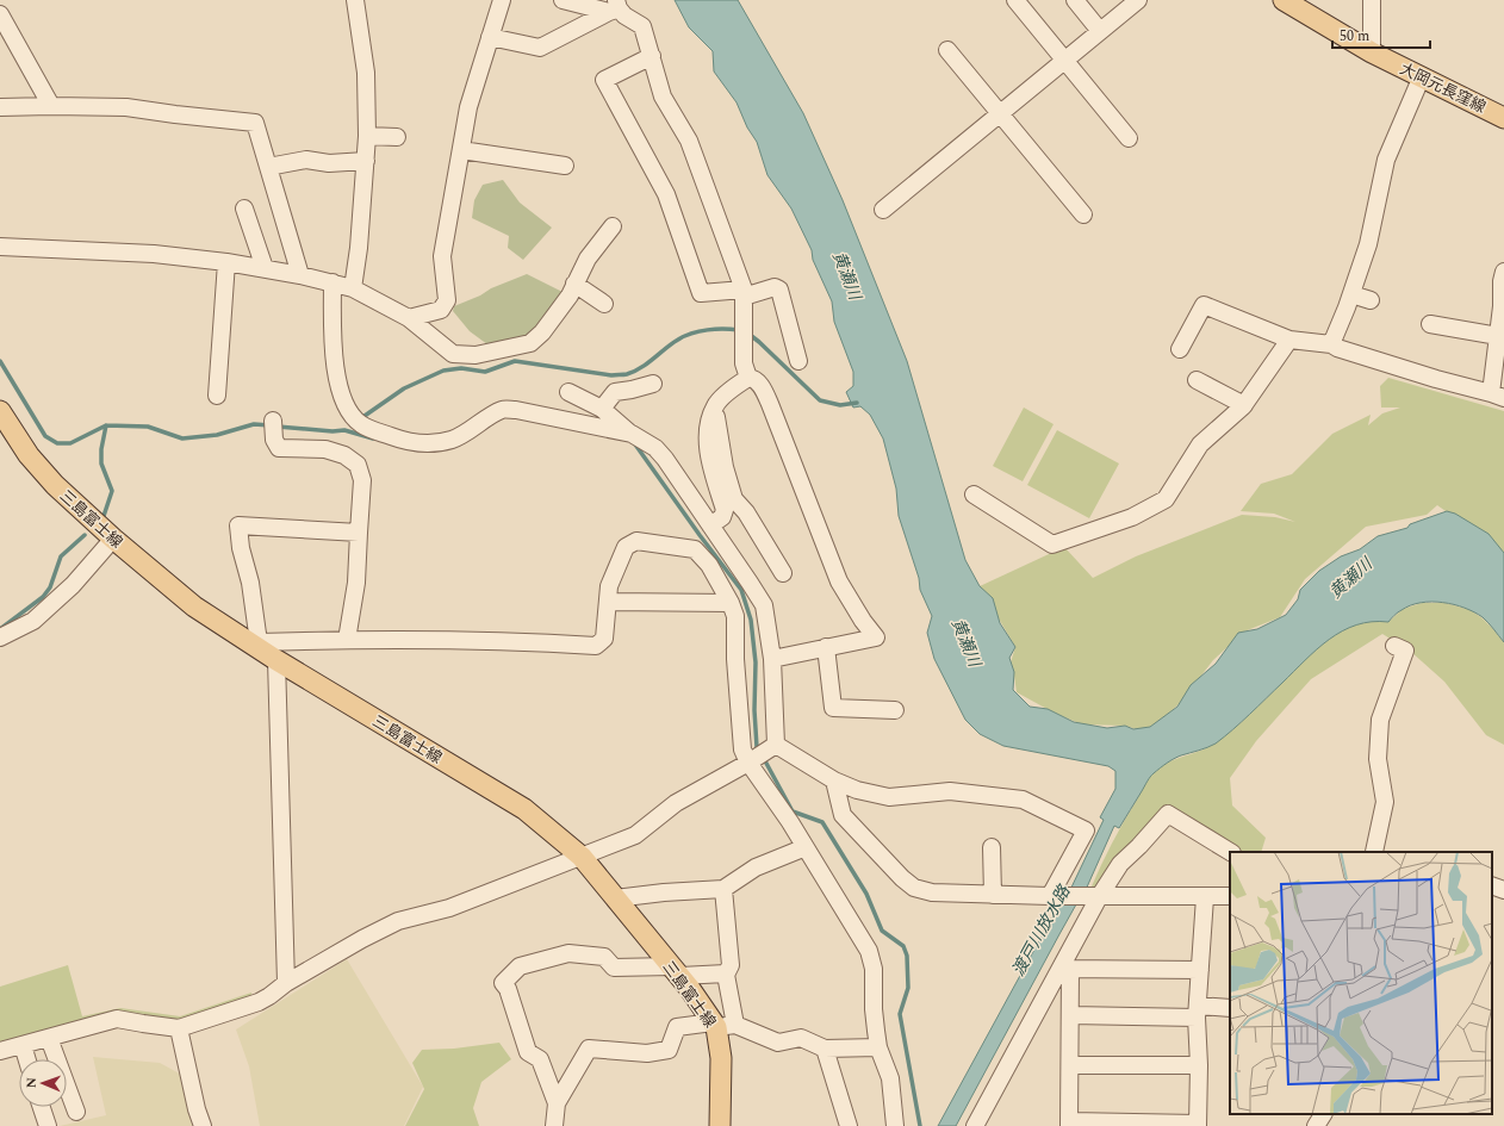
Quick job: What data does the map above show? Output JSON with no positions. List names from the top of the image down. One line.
{"streets":{"main road":["大岡元長窪線","三島富士線"]},"water":["黄瀬川","渡戸川放水路"],"scale_bar":"50 m","north":"left"}
